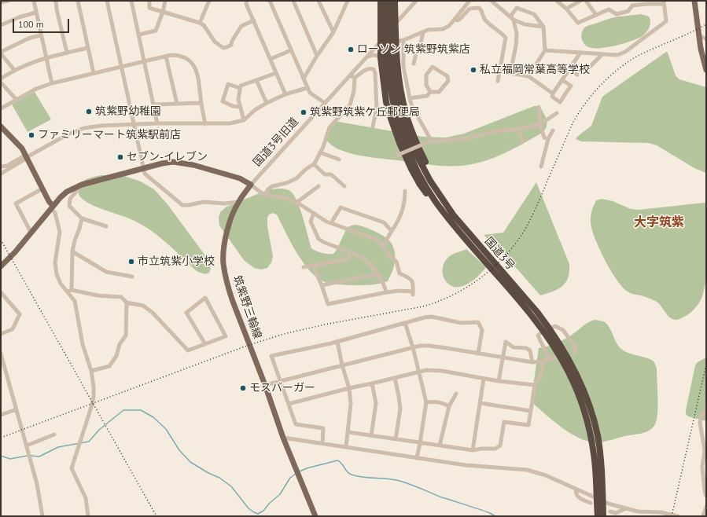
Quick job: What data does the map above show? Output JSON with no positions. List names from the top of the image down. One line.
{"streets":{"highway":["国道3号"],"main road":["筑紫野三輪線"],"street":["国道3号旧道"]},"crossings":[["国道3号旧道","筑紫野三輪線"]],"districts":["大字筑紫"],"places":["ローソン 筑紫野筑紫店","私立福岡常葉高等学校","筑紫野幼稚園","筑紫野筑紫ケ丘郵便局","ファミリーマート筑紫駅前店","セブン-イレブン","市立筑紫小学校","モスバーガー"],"scale_bar":"100 m"}
